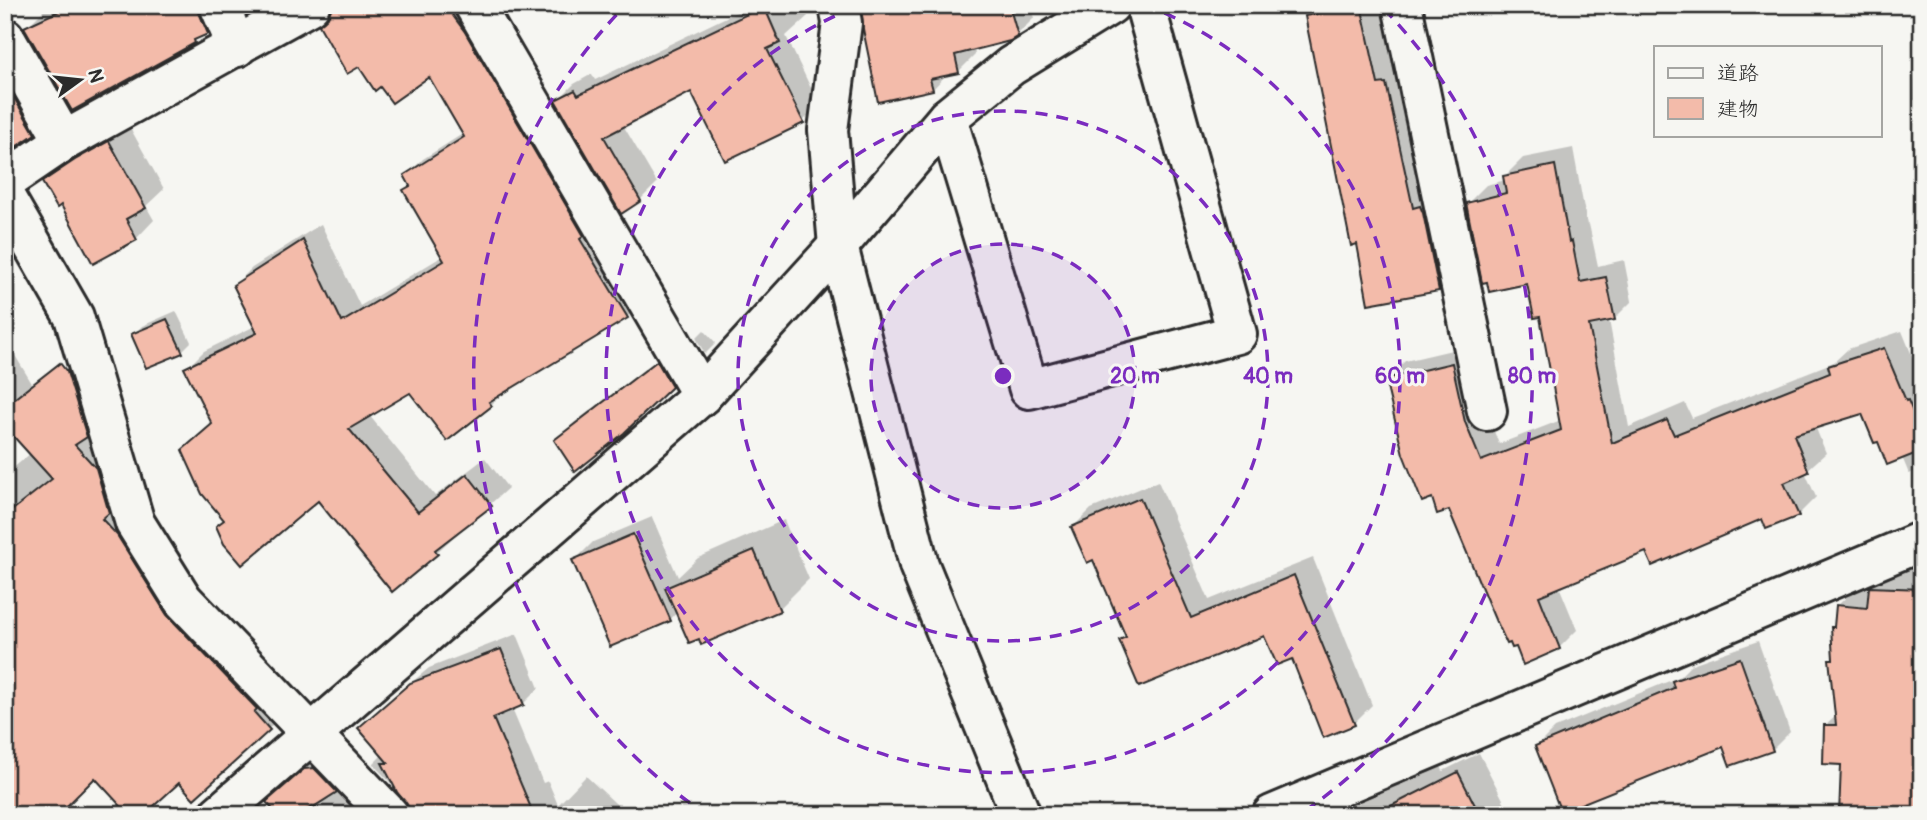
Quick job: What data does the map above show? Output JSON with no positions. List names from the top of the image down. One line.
{"legend":["道路","建物"],"north":"right","rings":["20 m","40 m","60 m","80 m"]}
